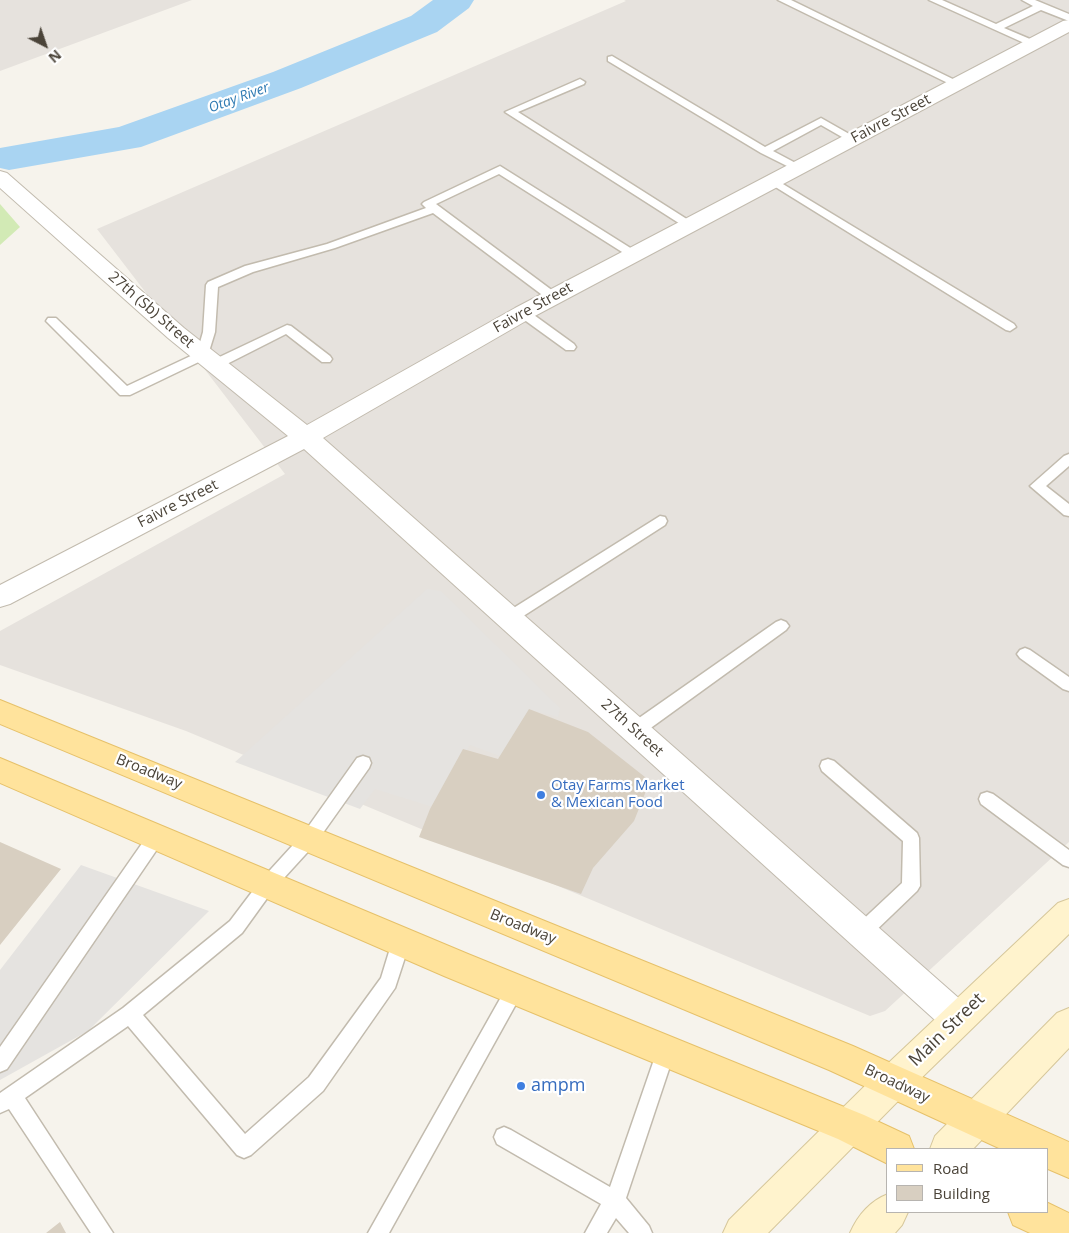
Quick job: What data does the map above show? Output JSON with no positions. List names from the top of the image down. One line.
{"streets":{"main road":["Broadway","Main Street"],"street":["Faivre Street","27th (Sb) Street","27th Street"]},"crossings":[["Faivre Street","27th (Sb) Street"],["Faivre Street","27th Street"],["27th (Sb) Street","27th Street"],["27th Street","Main Street"],["Broadway","Main Street"]],"water":["Otay River"],"places":["Otay Farms Market & Mexican Food","ampm"],"legend":["Road","Building"],"north":"bottom right"}
